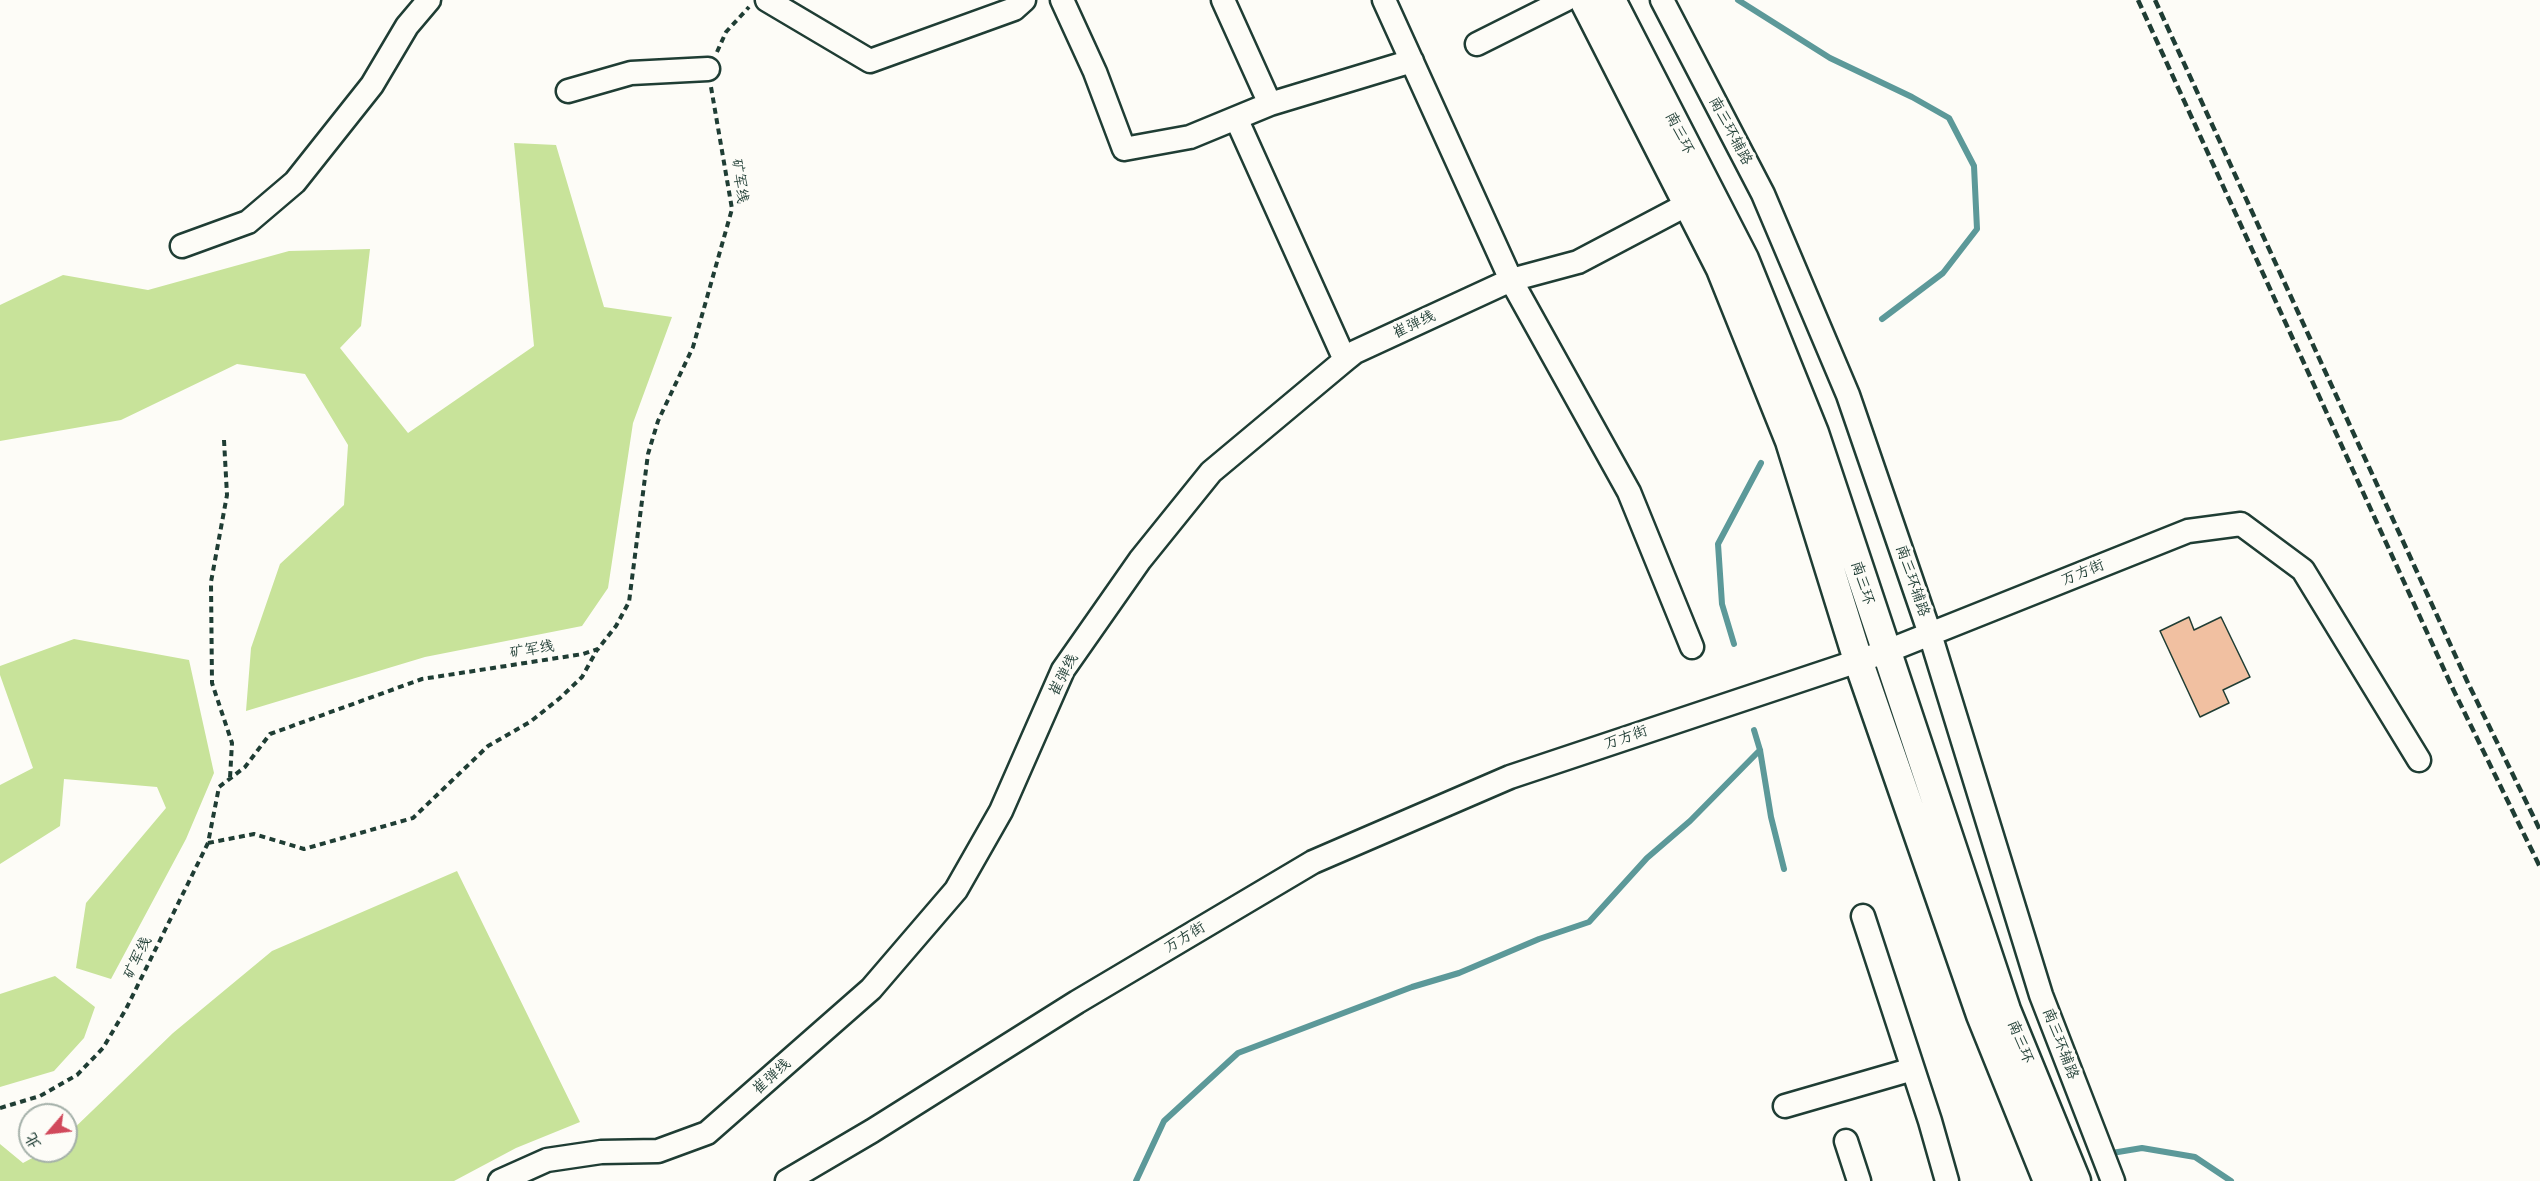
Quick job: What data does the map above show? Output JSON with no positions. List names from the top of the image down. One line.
{"streets":{"main road":["南三环"],"street":["南三环辅路","崔弹线","万方街"],"path":["矿军线"]},"crossings":[["南三环辅路","万方街"],["南三环","崔弹线"],["南三环","万方街"]],"north":"bottom left"}
